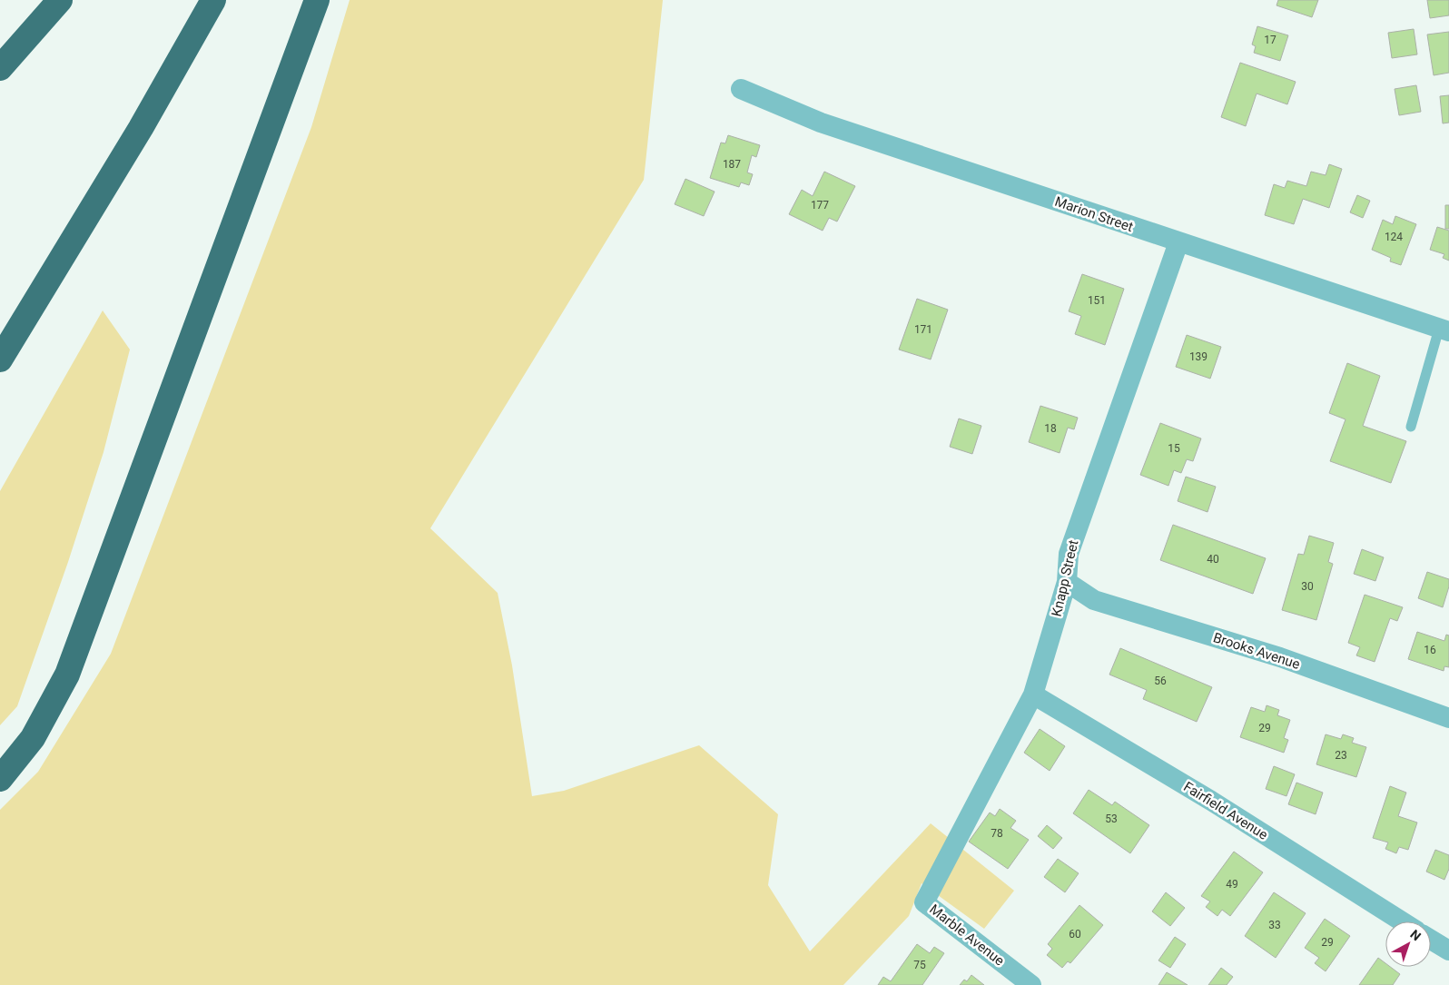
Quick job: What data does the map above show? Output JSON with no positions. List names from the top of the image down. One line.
{"streets":{"street":["Marion Street","Knapp Street","Brooks Avenue","Fairfield Avenue","Marble Avenue"]},"crossings":[["Marion Street","Knapp Street"],["Knapp Street","Brooks Avenue"],["Knapp Street","Fairfield Avenue"],["Knapp Street","Marble Avenue"]],"house_numbers":["17","187","177","124","151","171","139","18","15","40","30","16","56","29","23","53","78","49","33","60","29","75"],"north":"top right"}
